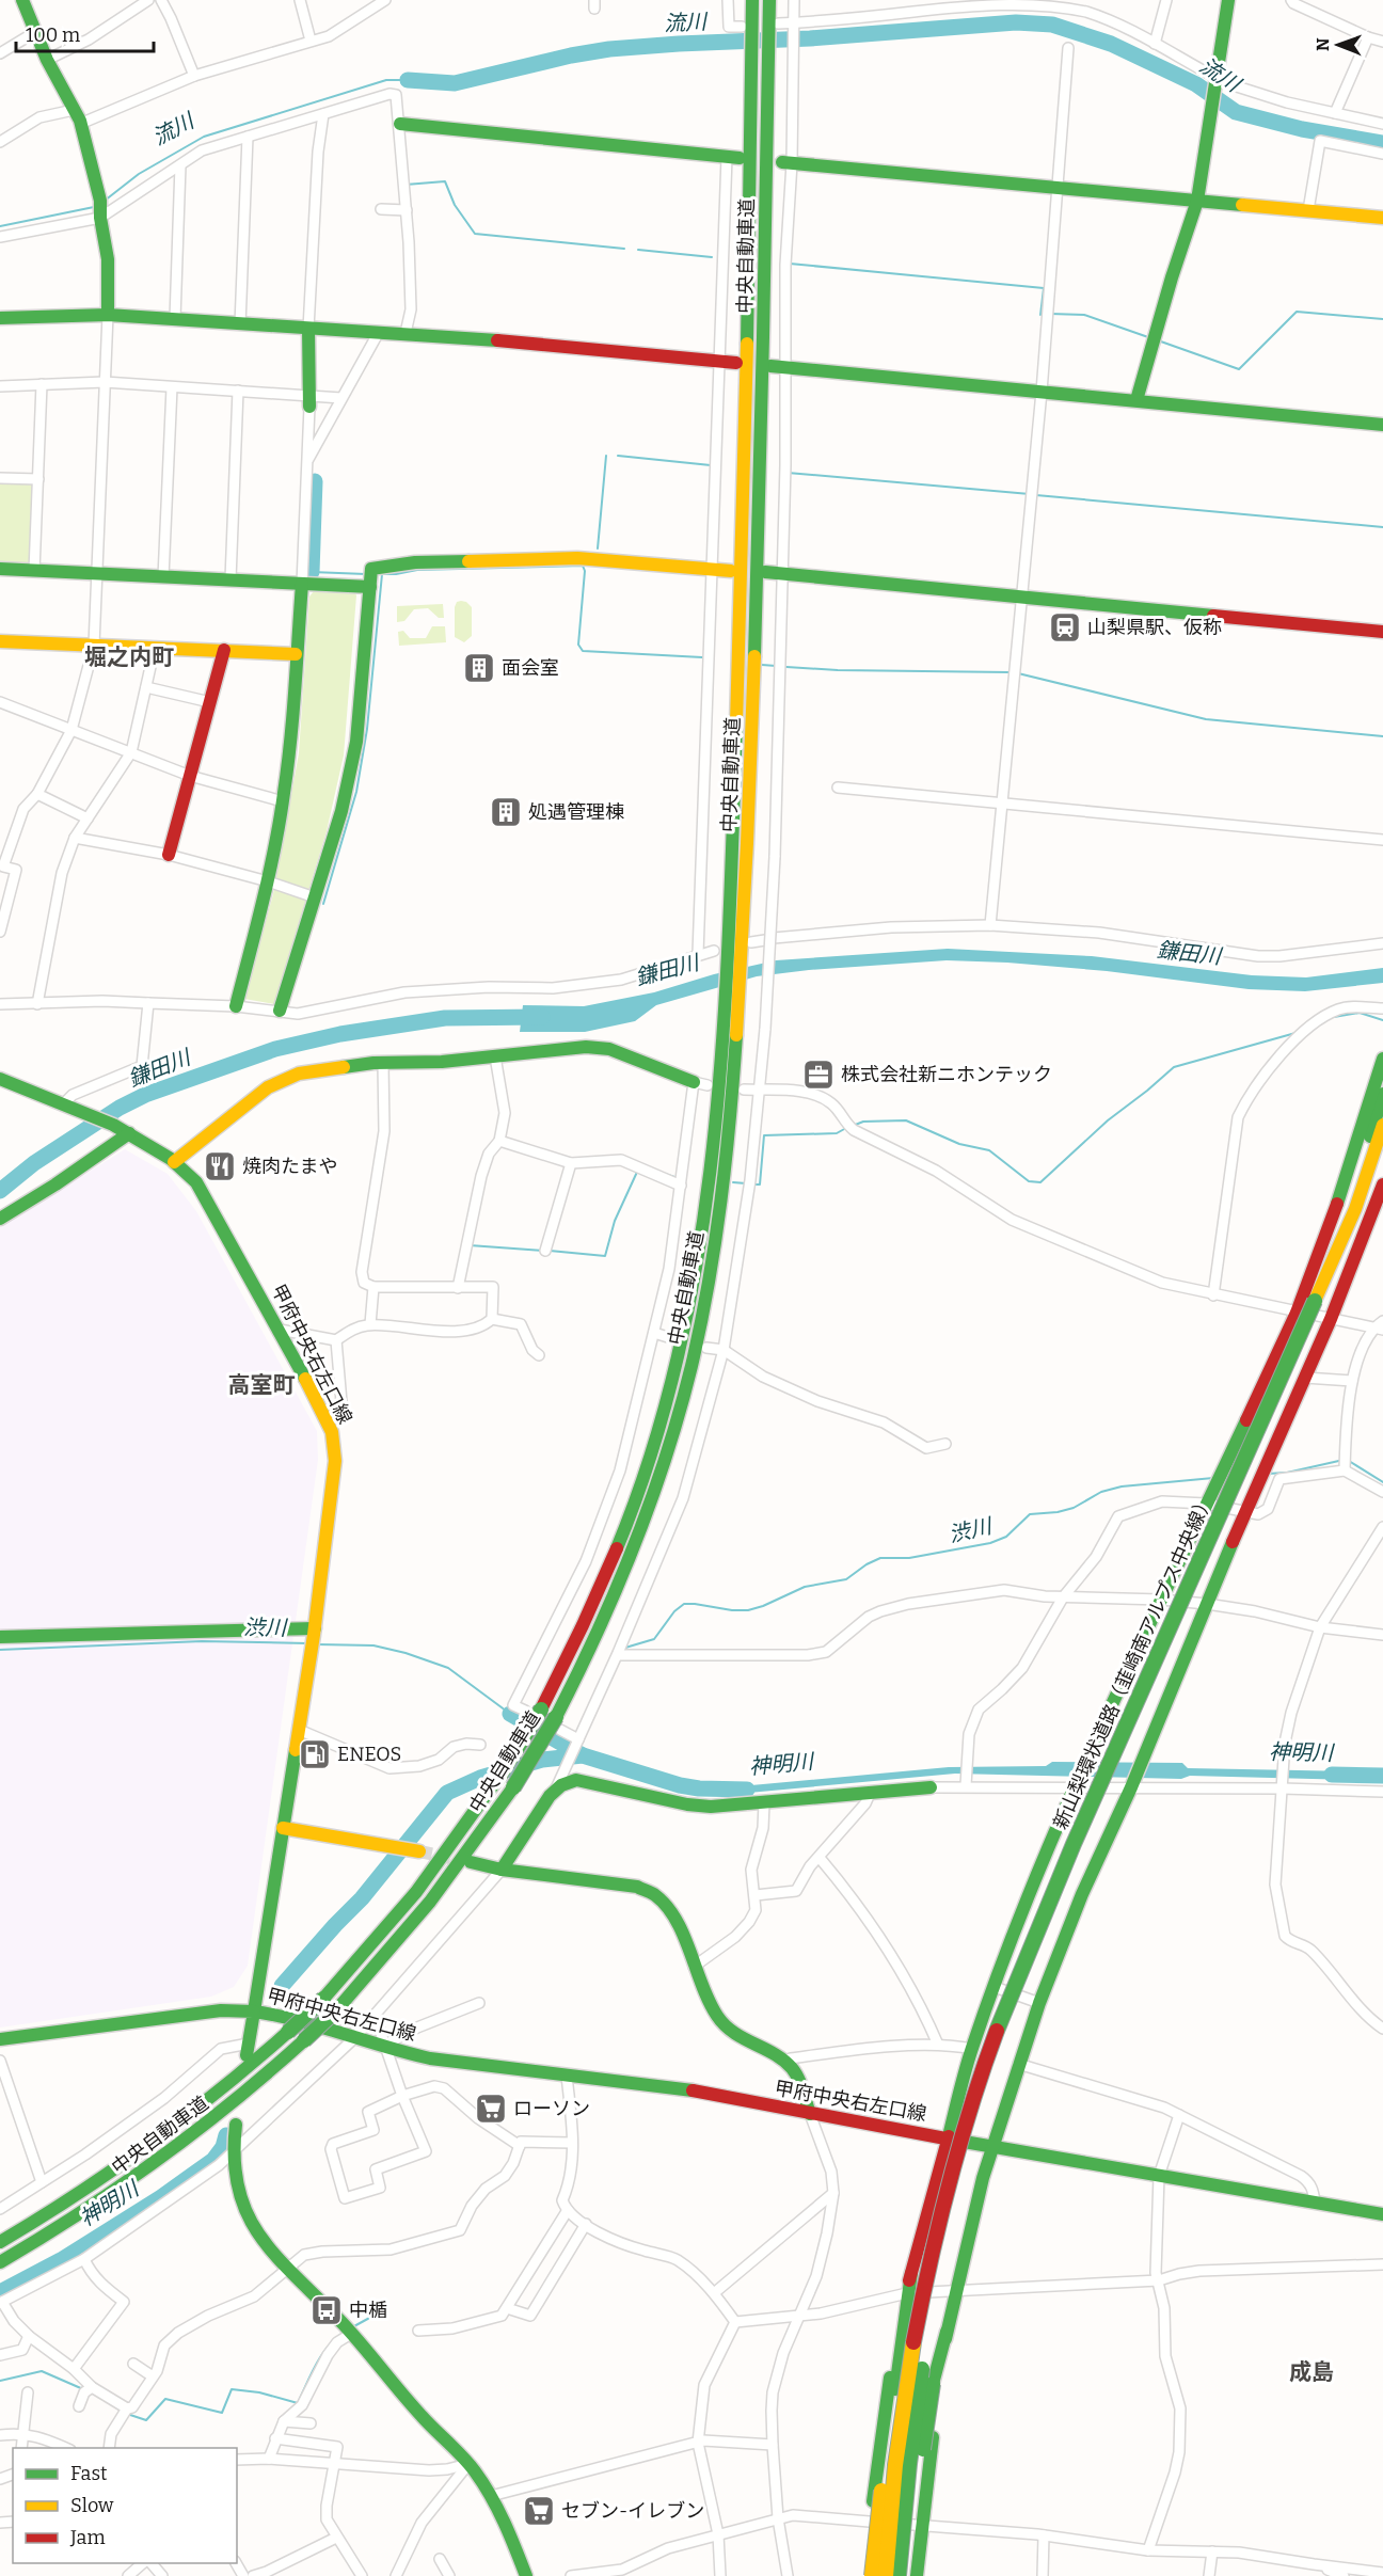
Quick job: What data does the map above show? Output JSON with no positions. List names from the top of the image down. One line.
{"streets":{"main road":["中央自動車道","甲府中央右左口線","新山梨環状道路（韮崎南アルプス中央線）"]},"districts":["堀之内町","高室町","成島"],"water":["流川","鎌田川","渋川","神明川"],"places":{"station":["山梨県駅、仮称"],"building":["面会室","処遇管理棟"],"office":["株式会社新ニホンテック"],"restaurant":["焼肉たまや"],"fuel station":["ENEOS"],"supermarket":["ローソン","セブン-イレブン"],"bus stop":["中楯"]},"legend":["Fast","Slow","Jam"],"scale_bar":"100 m","north":"left"}
